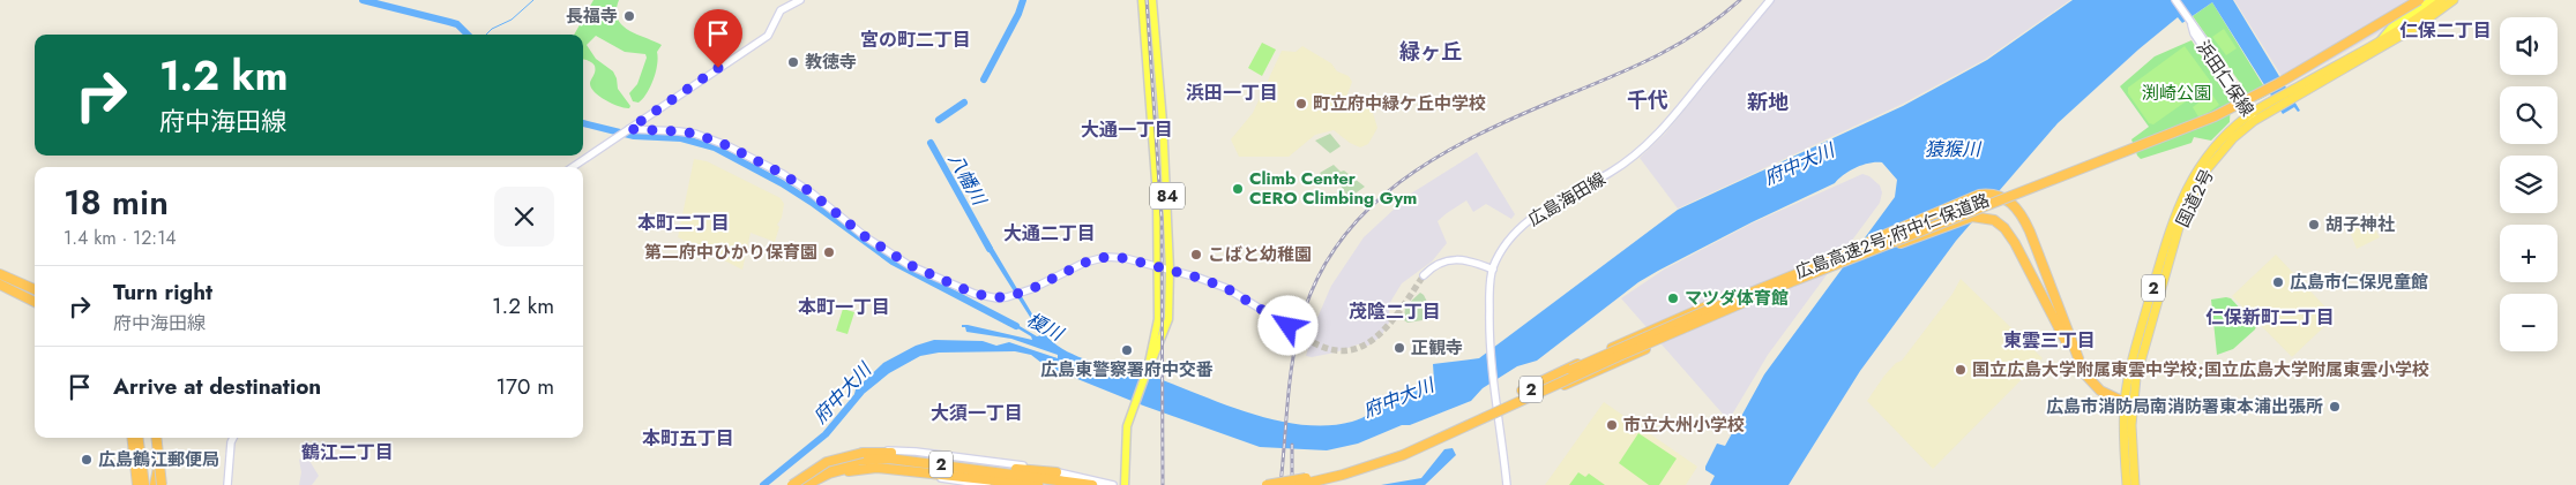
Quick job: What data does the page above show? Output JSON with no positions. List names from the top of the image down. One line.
{"streets":{"highway":["国道2号","広島高速2号;府中仁保道路","2"],"main road":["浜田仁保線","84","広島海田線"]},"crossings":[["浜田仁保線","国道2号"]],"districts":["仁保二丁目","宮の町二丁目","緑ヶ丘","浜田一丁目","千代","新地","大通一丁目","本町二丁目","大通二丁目","本町一丁目","茂陰二丁目","仁保新町二丁目","東雲三丁目","大須一丁目","本町五丁目","鶴江二丁目"],"water":["猿猴川","府中大川","八幡川","榎川"],"parks":["渕崎公園"],"places":["長福寺","教徳寺","町立府中緑ケ丘中学校","Climb Center CERO Climbing Gym","胡子神社","第二府中ひかり保育園","こばと幼稚園","広島市仁保児童館","マツダ体育館","正観寺","広島東警察署府中交番","国立広島大学附属東雲中学校;国立広島大学附属東雲小学校","広島市消防局南消防署東本浦出張所","市立大州小学校","広島鶴江郵便局"],"page":{"map_buttons":["+","−"],"turn":["1.2 km","府中海田線"],"heading":["18 min","1.4 km · 12:14"],"list":[{"name":"Turn right","note":"府中海田線","value":"1.2 km"},{"name":"Arrive at destination","value":"170 m"}]}}
